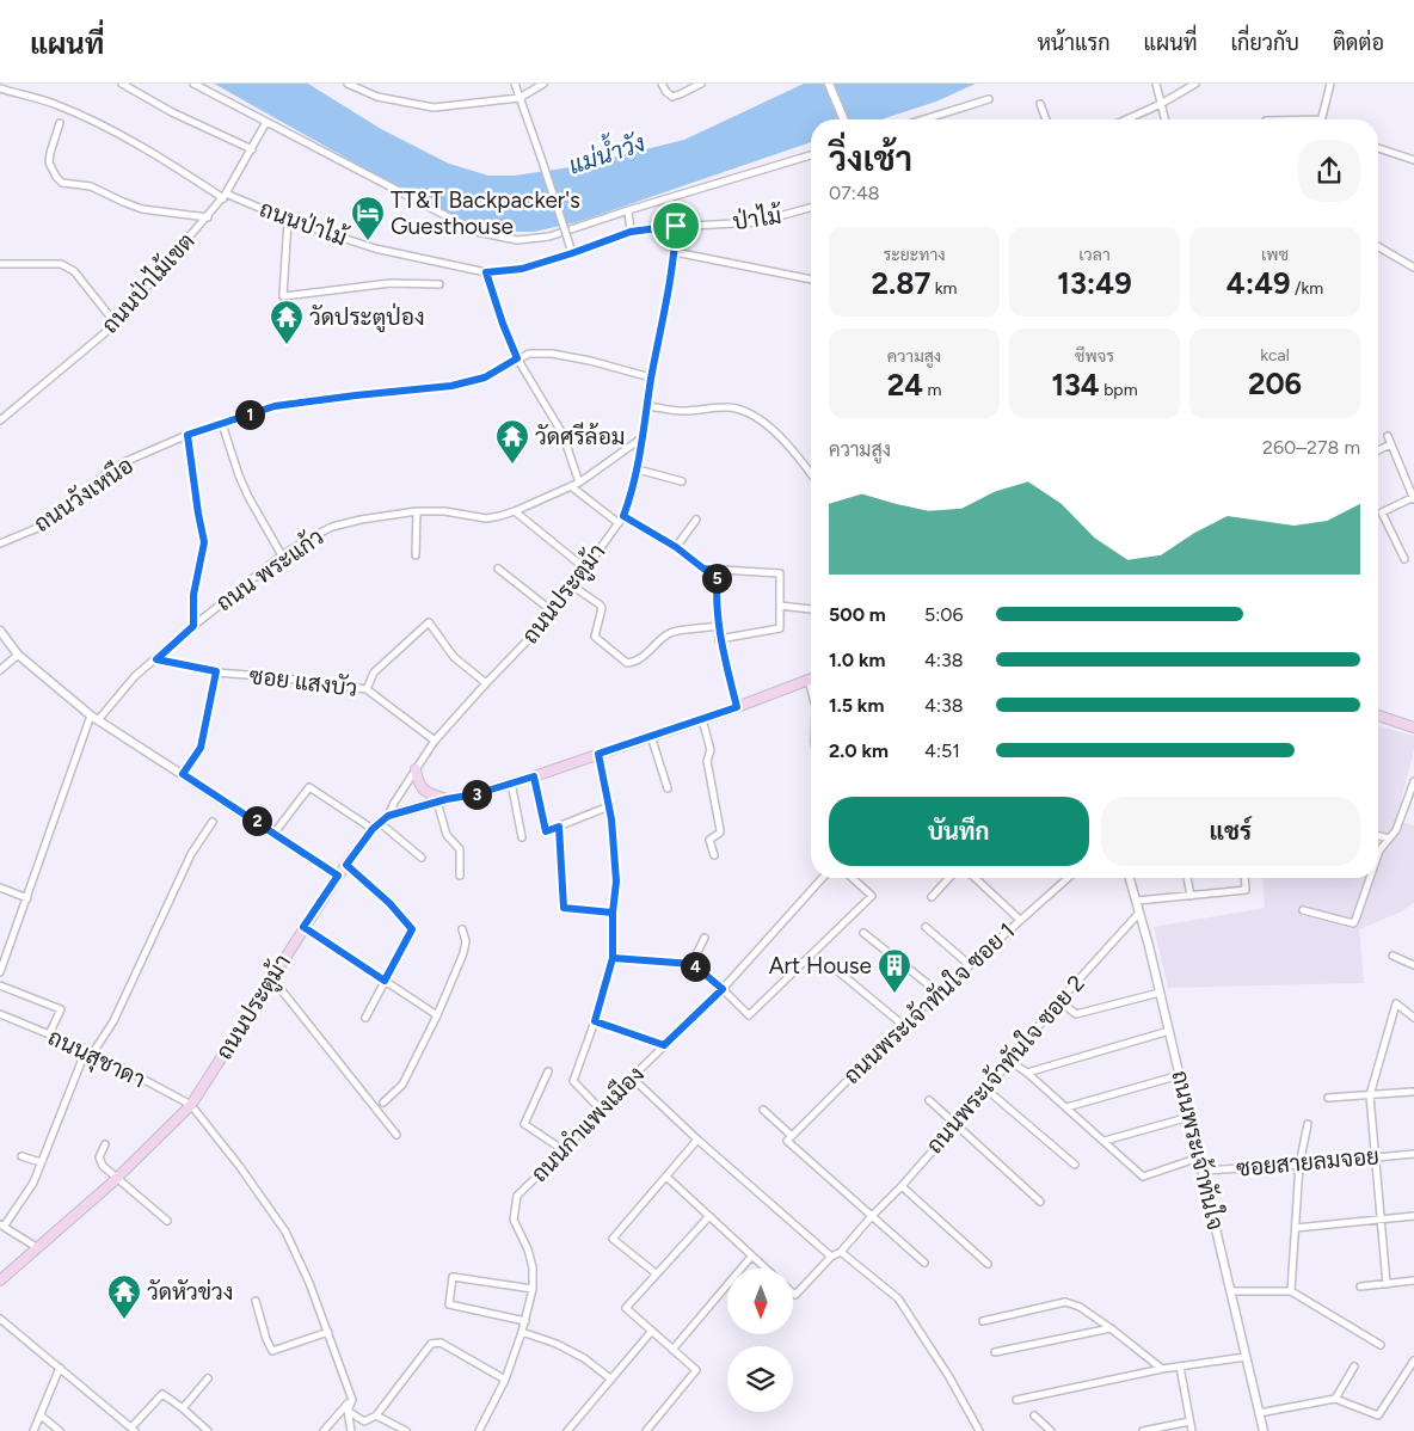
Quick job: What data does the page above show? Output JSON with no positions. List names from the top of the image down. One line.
{"streets":{"main road":["ถนนประตูม้า"],"street":["ป่าไม้","ถนนป่าไม้","ถนนป่าไม้เขต","ถนนวังเหนือ","ถนน พระแก้ว","ซอย แสงบัว","ถนนพระเจ้าทันใจ ซอย 1","ถนนสุชาดา","ถนนพระเจ้าทันใจ ซอย 2","ถนนกำแพงเมือง","ถนนพระเจ้าทันใจ","ซอยสายลมจอย"]},"crossings":[["ป่าไม้","ถนนป่าไม้"],["ป่าไม้","ถนนประตูม้า"],["ถนนป่าไม้","ถนนป่าไม้เขต"],["ถนนวังเหนือ","ถนนประตูม้า"],["ถนน พระแก้ว","ถนนประตูม้า"],["ถนน พระแก้ว","ซอย แสงบัว"],["ถนนประตูม้า","ซอย แสงบัว"],["ถนนประตูม้า","ถนนสุชาดา"],["ถนนพระเจ้าทันใจ ซอย 2","ถนนพระเจ้าทันใจ"],["ถนนพระเจ้าทันใจ","ซอยสายลมจอย"]],"water":["แม่น้ำวัง"],"places":{"hotel":["TT&T Backpacker's Guesthouse"],"temple":["วัดประตูป่อง","วัดศรีล้อม","วัดหัวข่วง"],"building":["Art House"]},"north":"bottom","page":{"header":"แผนที่","nav":["หน้าแรก","แผนที่","เกี่ยวกับ","ติดต่อ"],"heading":["วิ่งเช้า","07:48"],"stats":[["ระยะทาง","2.87 km"],["เวลา","13:49"],["เพซ","4:49 /km"],["ความสูง","24 m"],["ชีพจร","134 bpm"],["kcal","206"]],"pins":["1","5","3","2","4"],"chart":["ความสูง","260–278 m"],"list":[{"name":"500 m","note":"5:06"},{"name":"1.0 km","note":"4:38"},{"name":"1.5 km","note":"4:38"},{"name":"2.0 km","note":"4:51"}],"buttons":["บันทึก","แชร์"]}}
